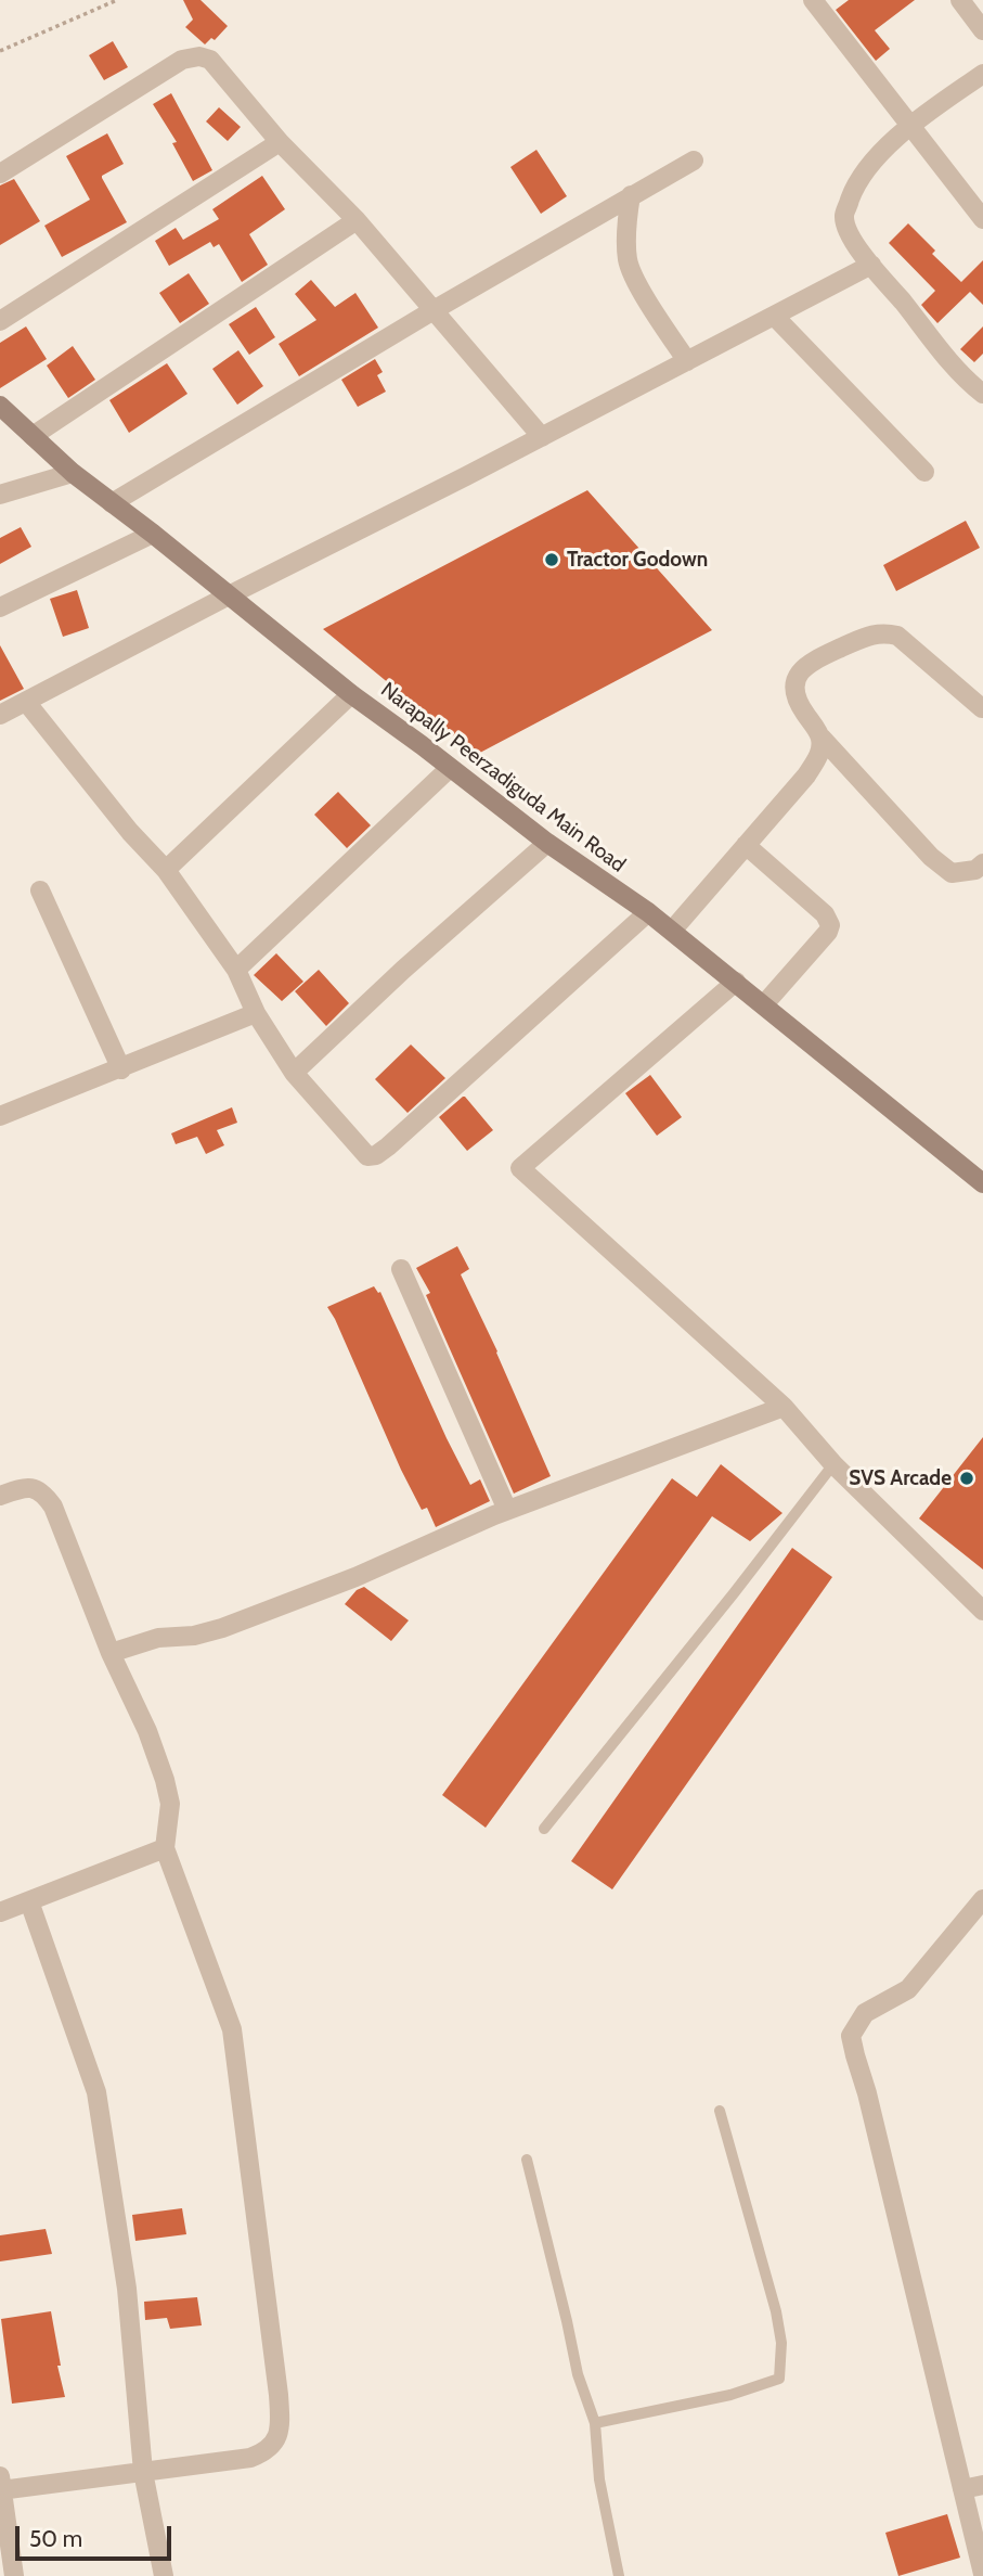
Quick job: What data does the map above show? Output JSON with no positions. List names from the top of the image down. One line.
{"streets":{"street":["Narapally Peerzadiguda Main Road"]},"places":["Tractor Godown","SVS Arcade"],"scale_bar":"50 m"}
